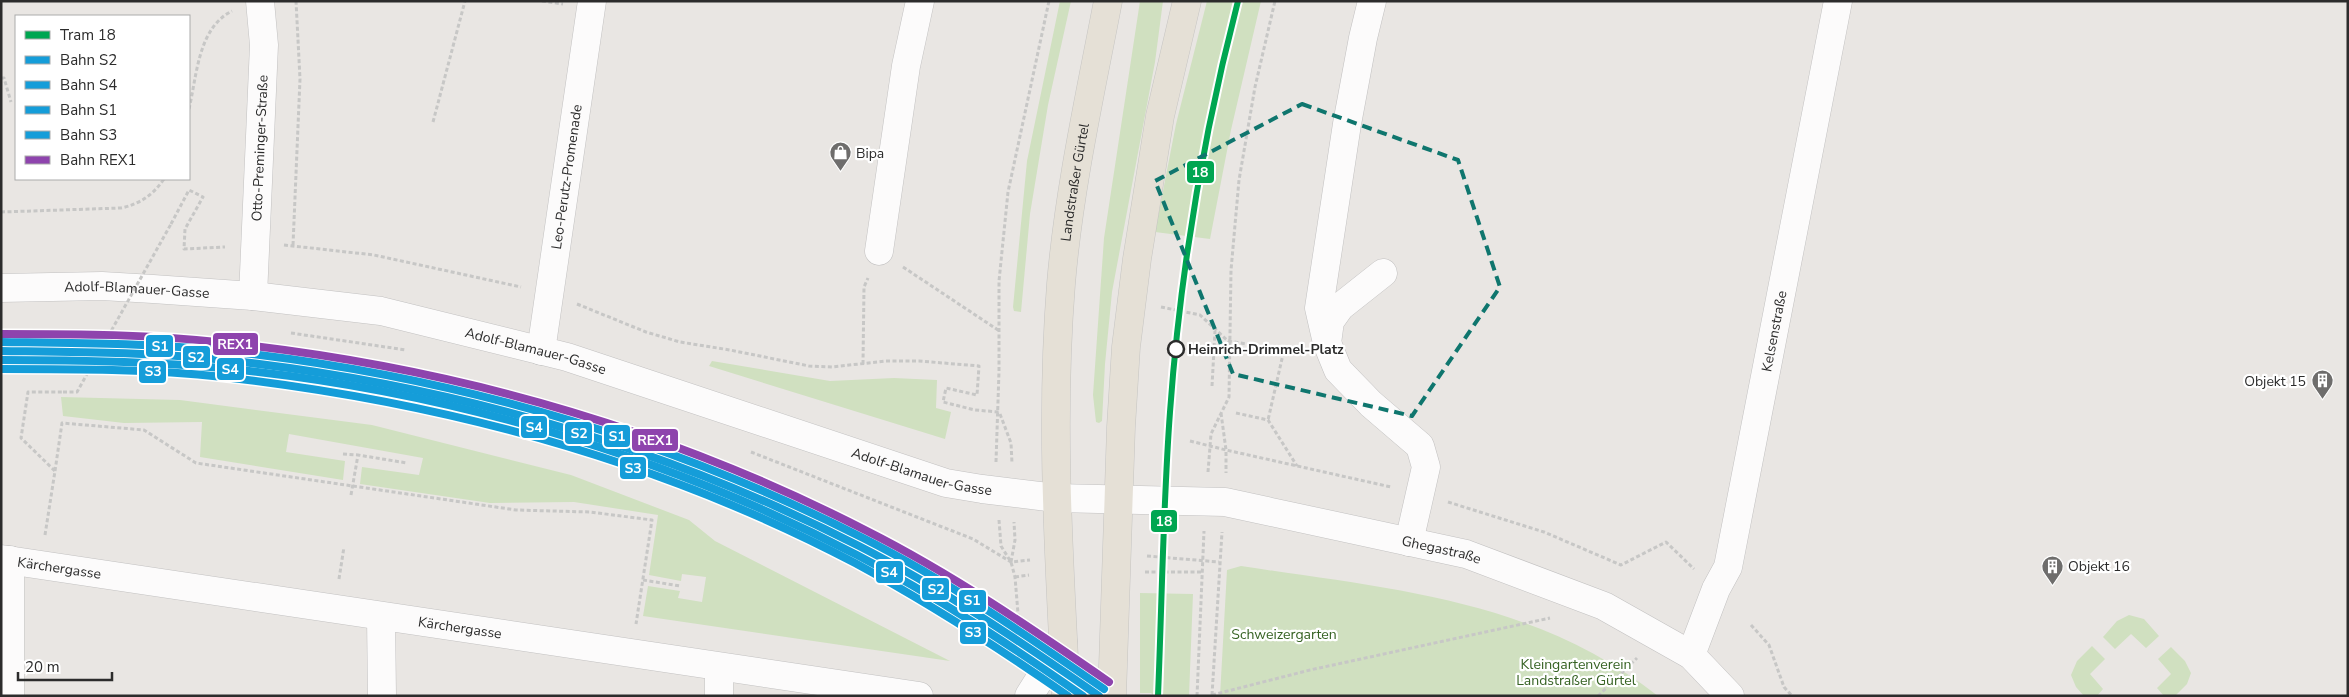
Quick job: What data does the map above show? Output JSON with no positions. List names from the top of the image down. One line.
{"streets":{"main road":["Landstraßer Gürtel"],"street":["Otto-Preminger-Straße","Leo-Perutz-Promenade","Adolf-Blamauer-Gasse","Kelsenstraße","Ghegastraße","Kärchergasse"]},"crossings":[["Otto-Preminger-Straße","Adolf-Blamauer-Gasse"],["Leo-Perutz-Promenade","Adolf-Blamauer-Gasse"],["Landstraßer Gürtel","Adolf-Blamauer-Gasse"],["Kelsenstraße","Ghegastraße"]],"parks":["Schweizergarten","Kleingartenverein Landstraßer Gürtel"],"places":{"shop":["Bipa"],"other":["Heinrich-Drimmel-Platz"],"building":["Objekt 15","Objekt 16"]},"lines":["tram line 18","rail line REX1","rail line S1","rail line S2","rail line S4","rail line S3"],"legend":["Tram 18","Bahn S2","Bahn S4","Bahn S1","Bahn S3","Bahn REX1"],"scale_bar":"20 m"}
